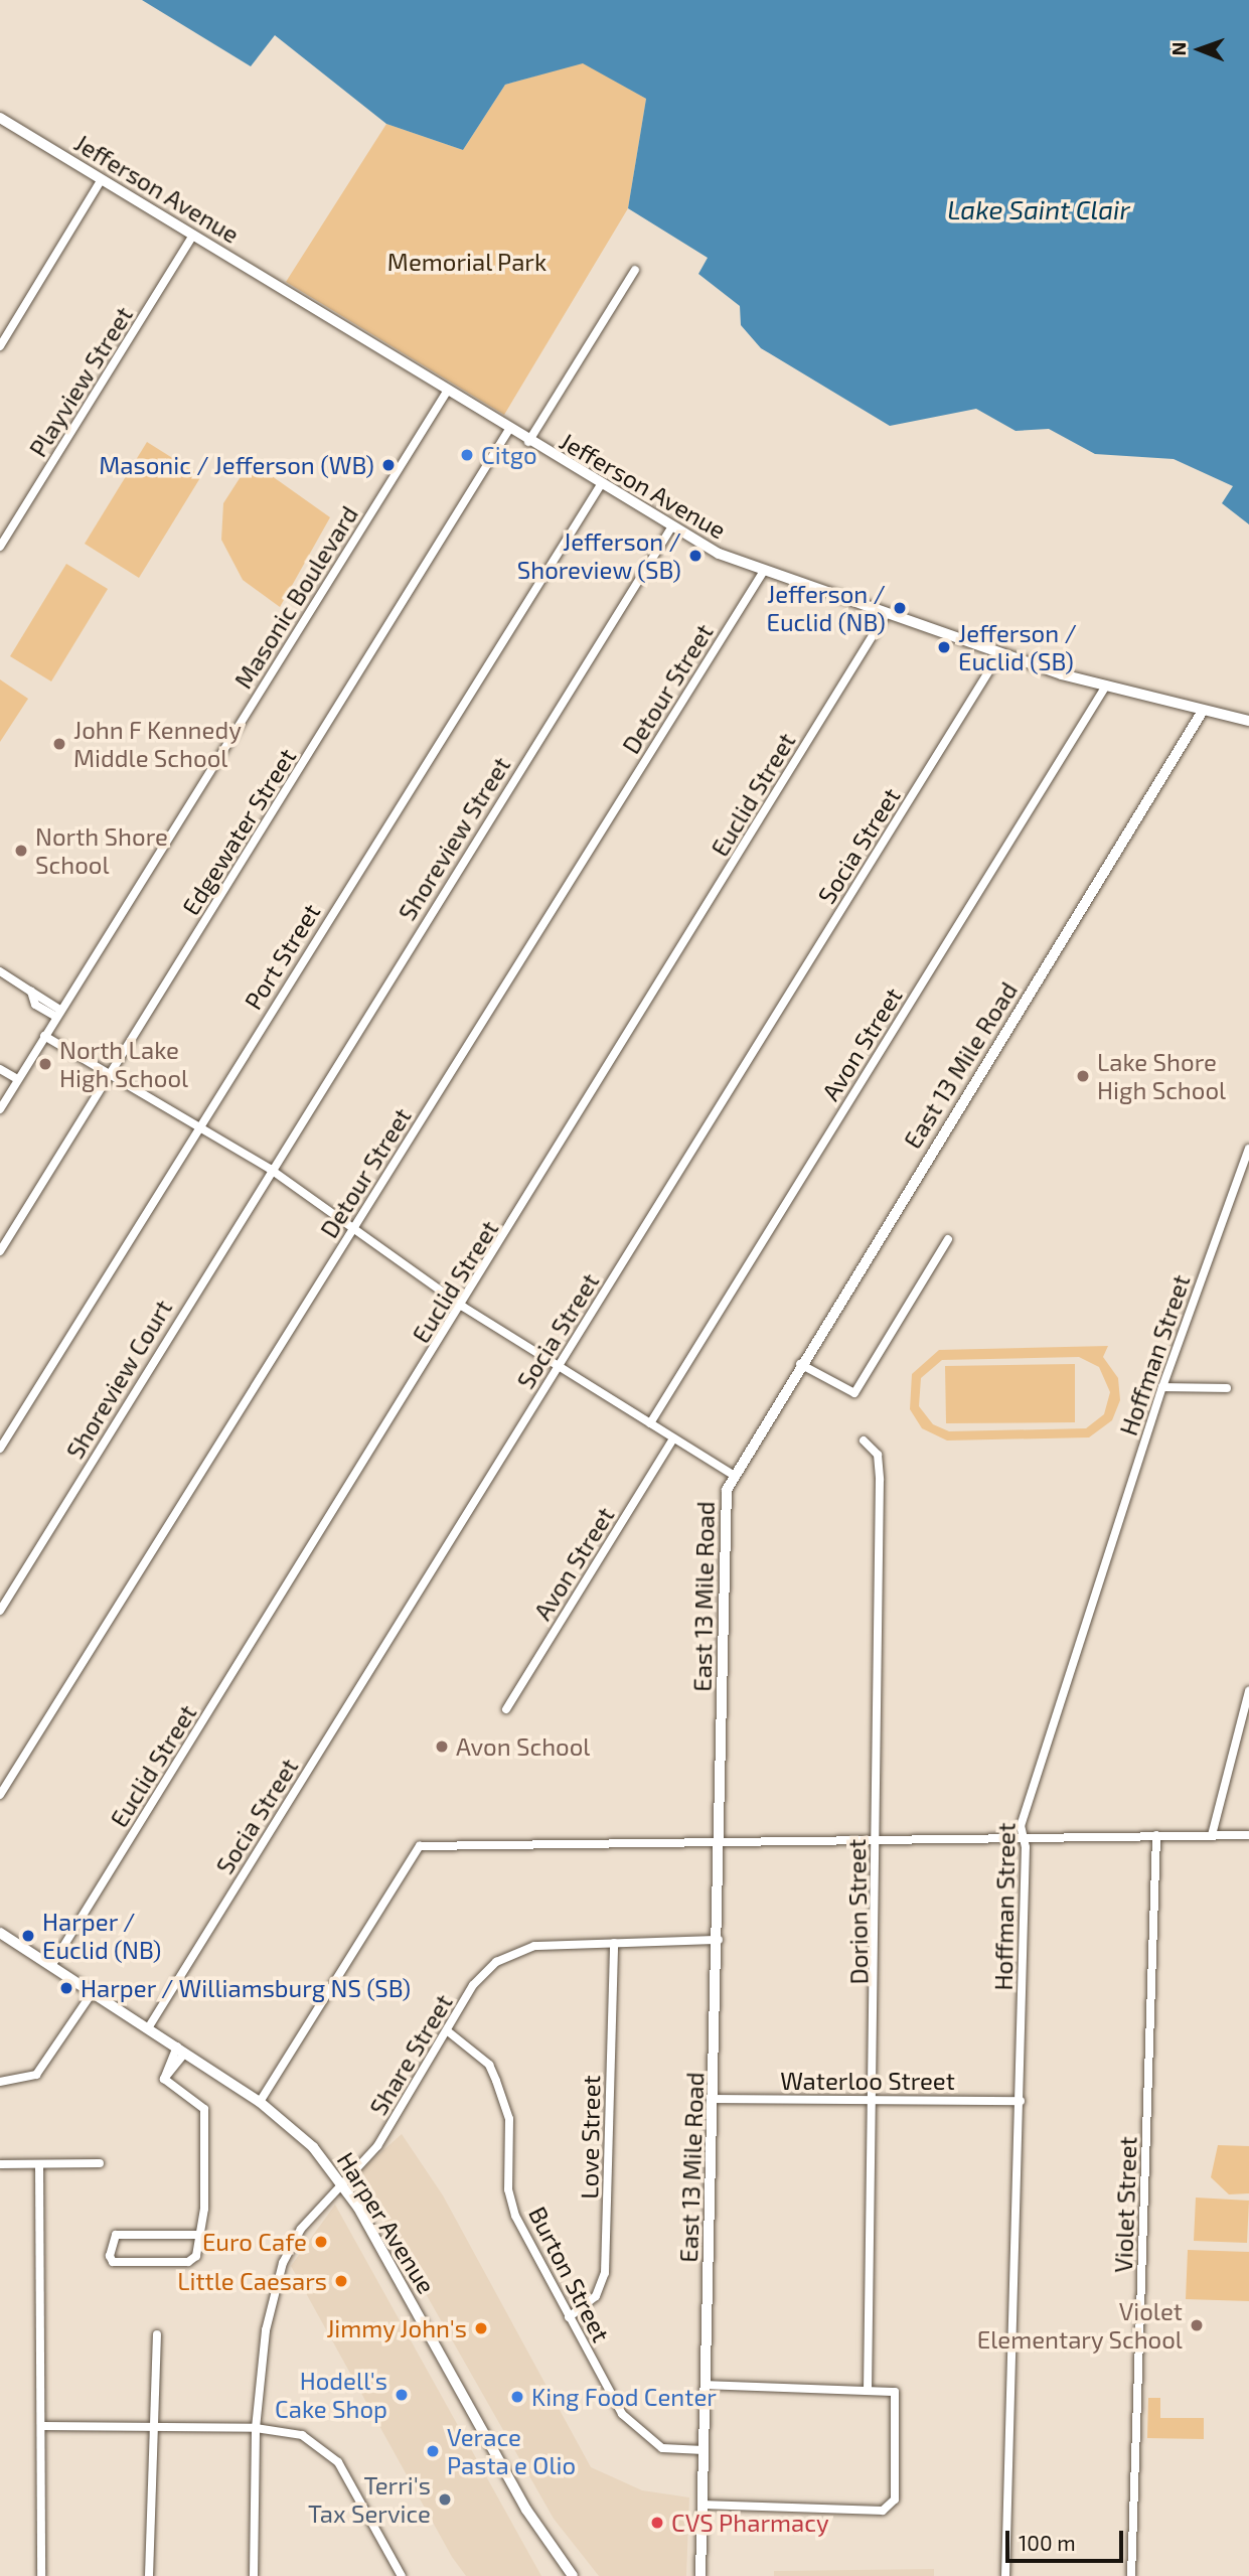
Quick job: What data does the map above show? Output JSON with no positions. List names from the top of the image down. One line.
{"streets":{"main road":["Jefferson Avenue","East 13 Mile Road","Harper Avenue"],"street":["Playview Street","Masonic Boulevard","Detour Street","Euclid Street","Edgewater Street","Shoreview Street","Socia Street","Port Street","Avon Street","Hoffman Street","Shoreview Court","Dorion Street","Share Street","Waterloo Street","Love Street","Violet Street","Burton Street"]},"crossings":[["Jefferson Avenue","Playview Street"],["Jefferson Avenue","Masonic Boulevard"],["Jefferson Avenue","Detour Street"],["Jefferson Avenue","Euclid Street"],["Jefferson Avenue","Edgewater Street"],["Jefferson Avenue","Shoreview Street"],["Jefferson Avenue","Socia Street"],["Jefferson Avenue","Port Street"],["Jefferson Avenue","Avon Street"],["Jefferson Avenue","East 13 Mile Road"],["Euclid Street","Harper Avenue"],["Shoreview Street","Shoreview Court"],["Socia Street","Harper Avenue"],["East 13 Mile Road","Share Street"],["East 13 Mile Road","Waterloo Street"],["East 13 Mile Road","Burton Street"],["Hoffman Street","Waterloo Street"],["Dorion Street","Waterloo Street"],["Share Street","Love Street"],["Share Street","Harper Avenue"],["Share Street","Burton Street"],["Love Street","Burton Street"]],"water":["Lake Saint Clair"],"parks":["Memorial Park"],"places":["Citgo","Masonic / Jefferson (WB)","Jefferson / Shoreview (SB)","Jefferson / Euclid (NB)","Jefferson / Euclid (SB)","John F Kennedy Middle School","North Shore School","North Lake High School","Lake Shore High School","Avon School","Harper / Euclid (NB)","Harper / Williamsburg NS (SB)","Euro Cafe","Little Caesars","Violet Elementary School","Jimmy John's","Hodell's Cake Shop","King Food Center","Verace Pasta e Olio","Terri's Tax Service","CVS Pharmacy"],"scale_bar":"100 m","north":"left"}
